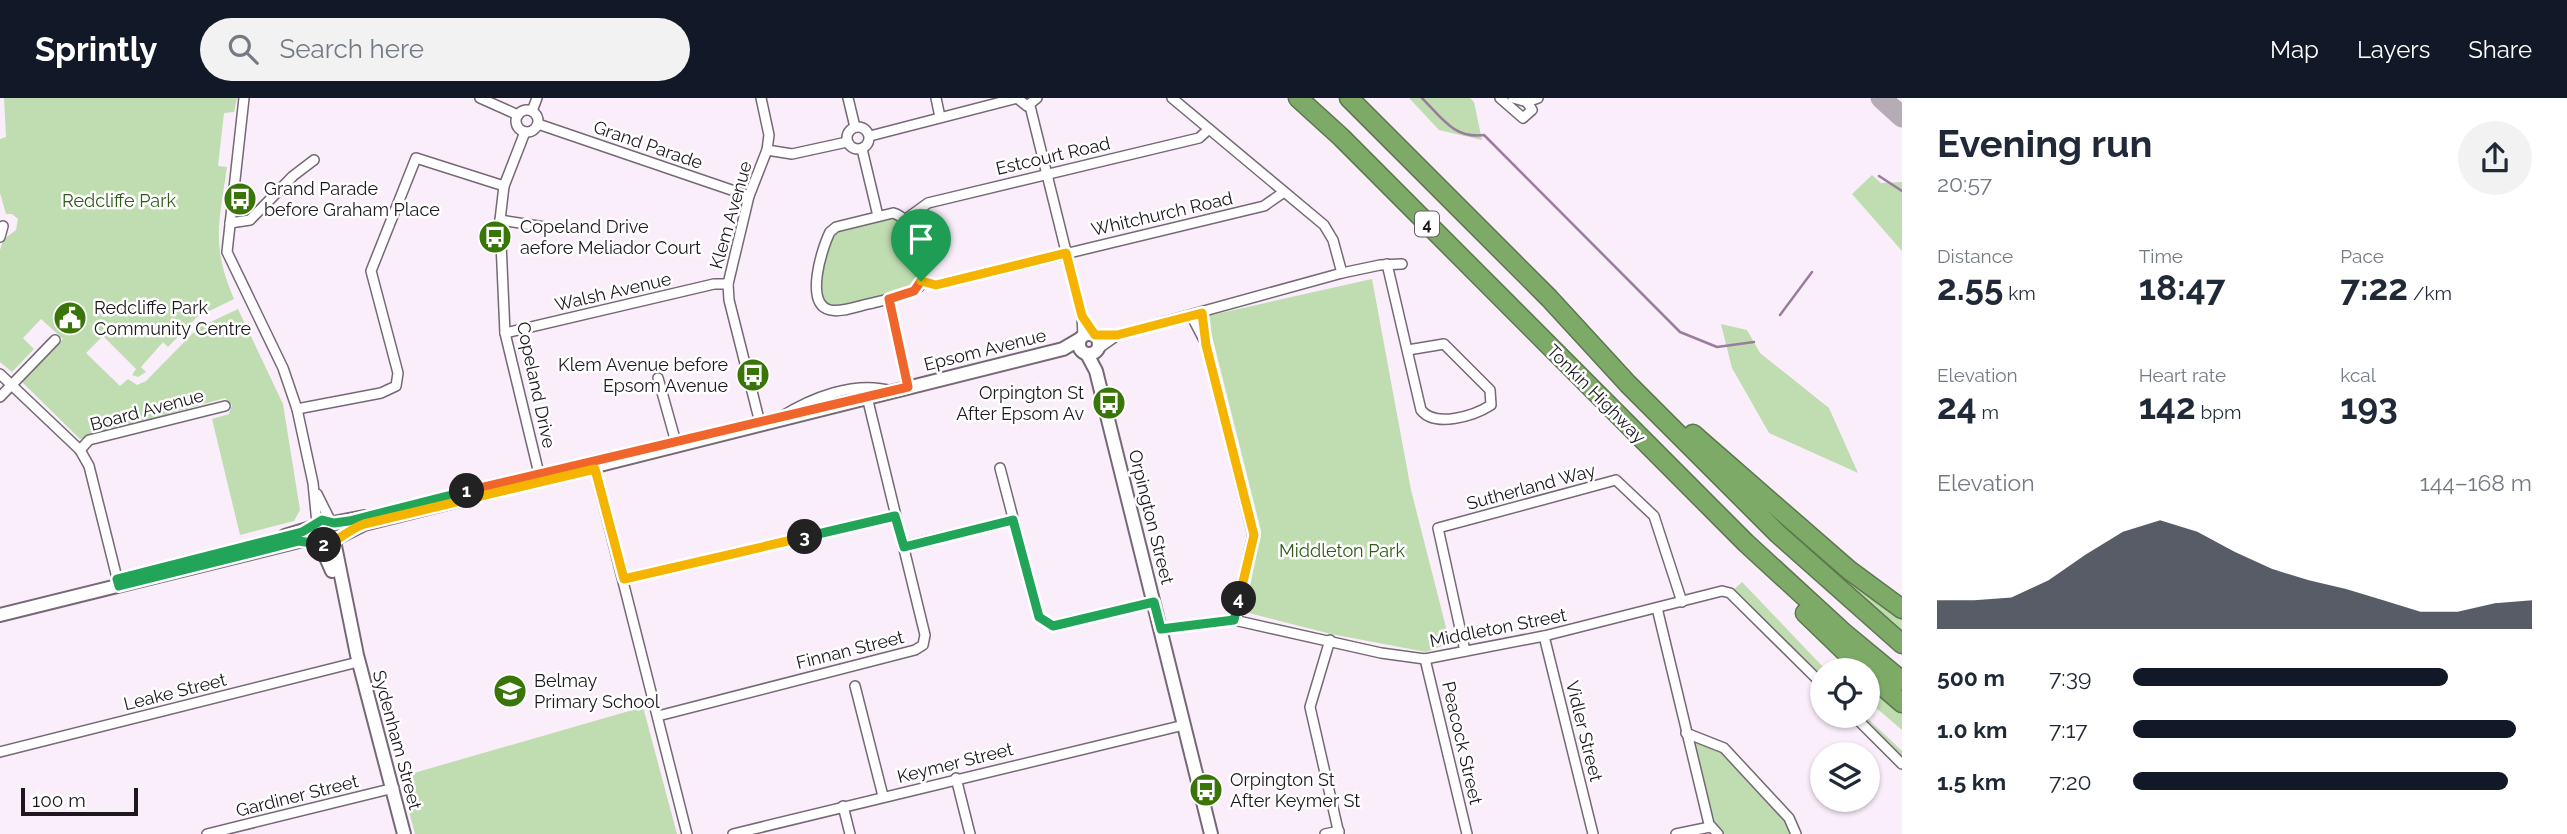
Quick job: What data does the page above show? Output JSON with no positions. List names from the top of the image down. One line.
{"streets":{"highway":["4","Tonkin Highway"],"street":["Grand Parade","Estcourt Road","Whitchurch Road","Klem Avenue","Walsh Avenue","Epsom Avenue","Copeland Drive","Board Avenue","Sutherland Way","Orpington Street","Middleton Street","Finnan Street","Leake Street","Vidler Street","Sydenham Street","Peacock Street","Keymer Street","Gardiner Street"]},"crossings":[["Grand Parade","Klem Avenue"],["Grand Parade","Copeland Drive"],["Estcourt Road","Whitchurch Road"],["Klem Avenue","Walsh Avenue"],["Klem Avenue","Epsom Avenue"],["Walsh Avenue","Copeland Drive"],["Epsom Avenue","Copeland Drive"],["Epsom Avenue","Orpington Street"],["Epsom Avenue","Finnan Street"],["Epsom Avenue","Sydenham Street"],["Sutherland Way","Middleton Street"],["Orpington Street","Middleton Street"],["Orpington Street","Keymer Street"],["Middleton Street","Vidler Street"],["Middleton Street","Peacock Street"],["Leake Street","Sydenham Street"],["Sydenham Street","Gardiner Street"]],"parks":["Redcliffe Park","Middleton Park"],"places":{"bus stop":["Grand Parade before Graham Place","Copeland Drive aefore Meliador Court","Klem Avenue before Epsom Avenue","Orpington St After Epsom Av","Orpington St After Keymer St"],"public building":["Redcliffe Park Community Centre"],"school or university":["Belmay Primary School"]},"scale_bar":"100 m","page":{"header":"Sprintly","search":"Search here","nav":["Map","Layers","Share"],"heading":["Evening run","20:57"],"stats":[["Distance","2.55 km"],["Time","18:47"],["Pace","7:22 /km"],["Elevation","24 m"],["Heart rate","142 bpm"],["kcal","193"]],"chart":["Elevation","144–168 m"],"pins":["1","3","2","4"],"list":[{"name":"500 m","note":"7:39"},{"name":"1.0 km","note":"7:17"},{"name":"1.5 km","note":"7:20"}],"scale":"100 m"}}
